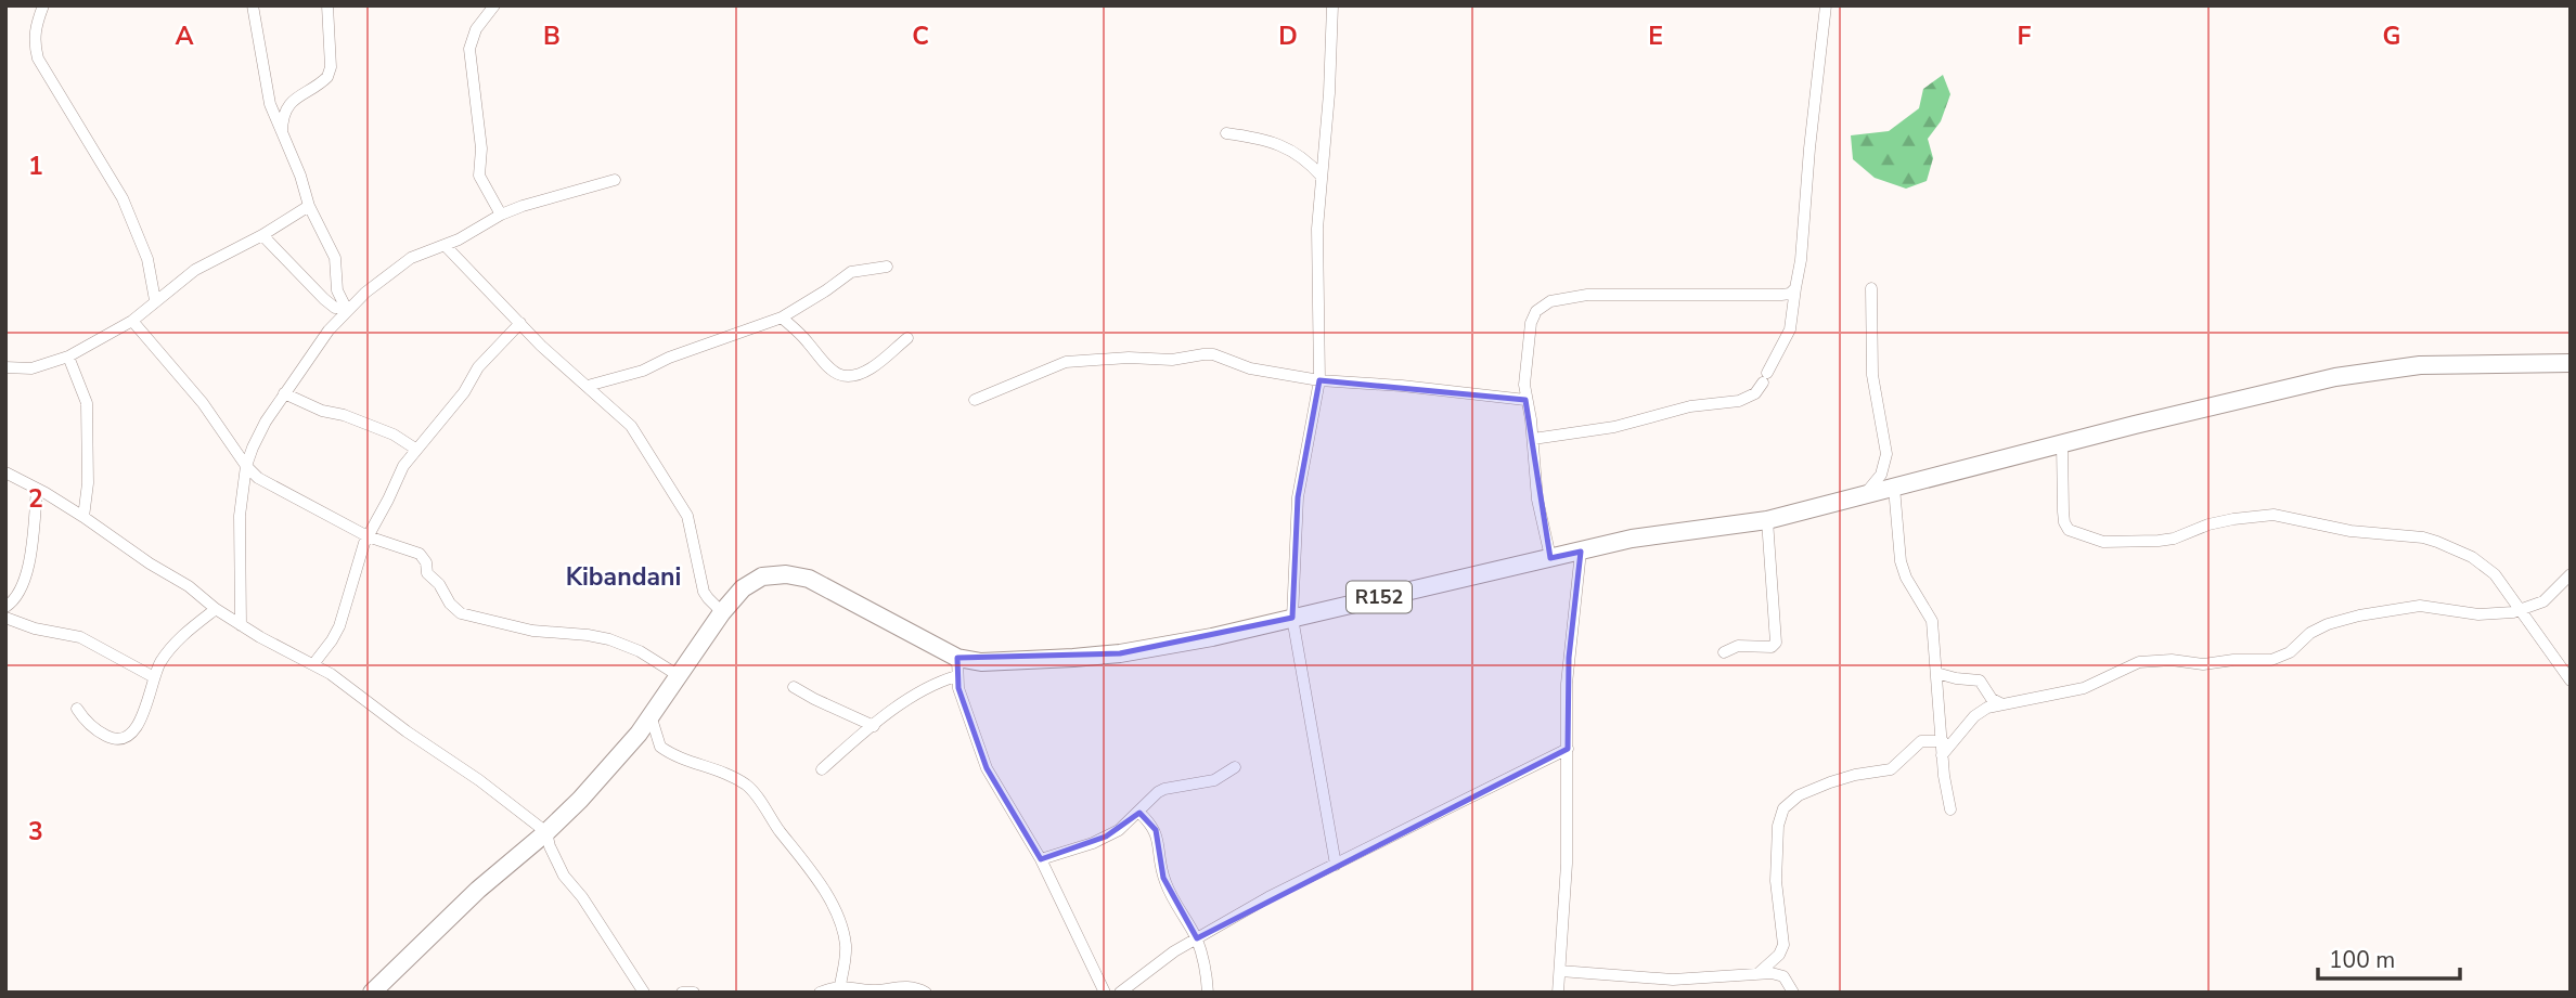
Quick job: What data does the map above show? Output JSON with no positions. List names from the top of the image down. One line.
{"streets":{"main road":["R152"]},"districts":["Kibandani"],"scale_bar":"100 m","grid":{"columns":["A","B","C","D","E","F","G"],"rows":["1","2","3"]}}
